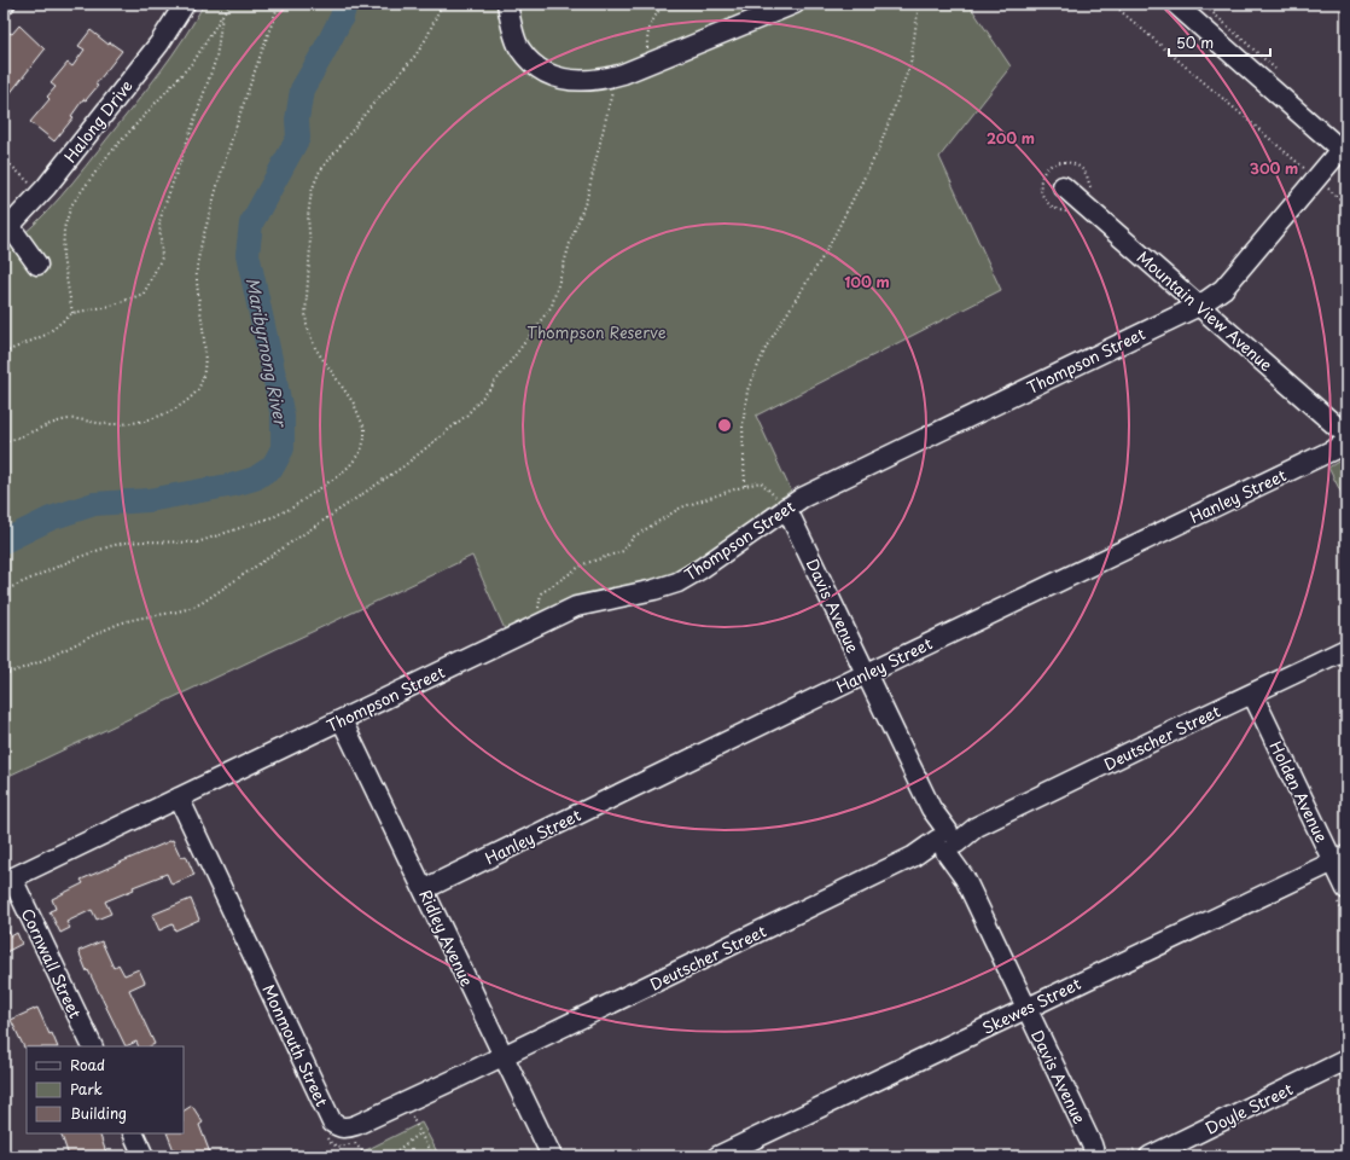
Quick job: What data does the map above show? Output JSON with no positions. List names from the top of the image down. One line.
{"streets":{"street":["Halong Drive","Mountain View Avenue","Thompson Street","Hanley Street","Davis Avenue","Deutscher Street","Holden Avenue","Ridley Avenue","Cornwall Street","Skewes Street","Monmouth Street","Doyle Street"]},"crossings":[["Mountain View Avenue","Thompson Street"],["Thompson Street","Davis Avenue"],["Thompson Street","Ridley Avenue"],["Thompson Street","Cornwall Street"],["Thompson Street","Monmouth Street"],["Hanley Street","Davis Avenue"],["Hanley Street","Ridley Avenue"],["Davis Avenue","Deutscher Street"],["Davis Avenue","Skewes Street"],["Deutscher Street","Holden Avenue"],["Deutscher Street","Ridley Avenue"],["Deutscher Street","Monmouth Street"],["Holden Avenue","Skewes Street"],["Ridley Avenue","Monmouth Street"]],"water":["Maribyrnong River"],"parks":["Thompson Reserve"],"legend":["Road","Park","Building"],"scale_bar":"50 m","rings":["200 m","300 m","100 m"]}
